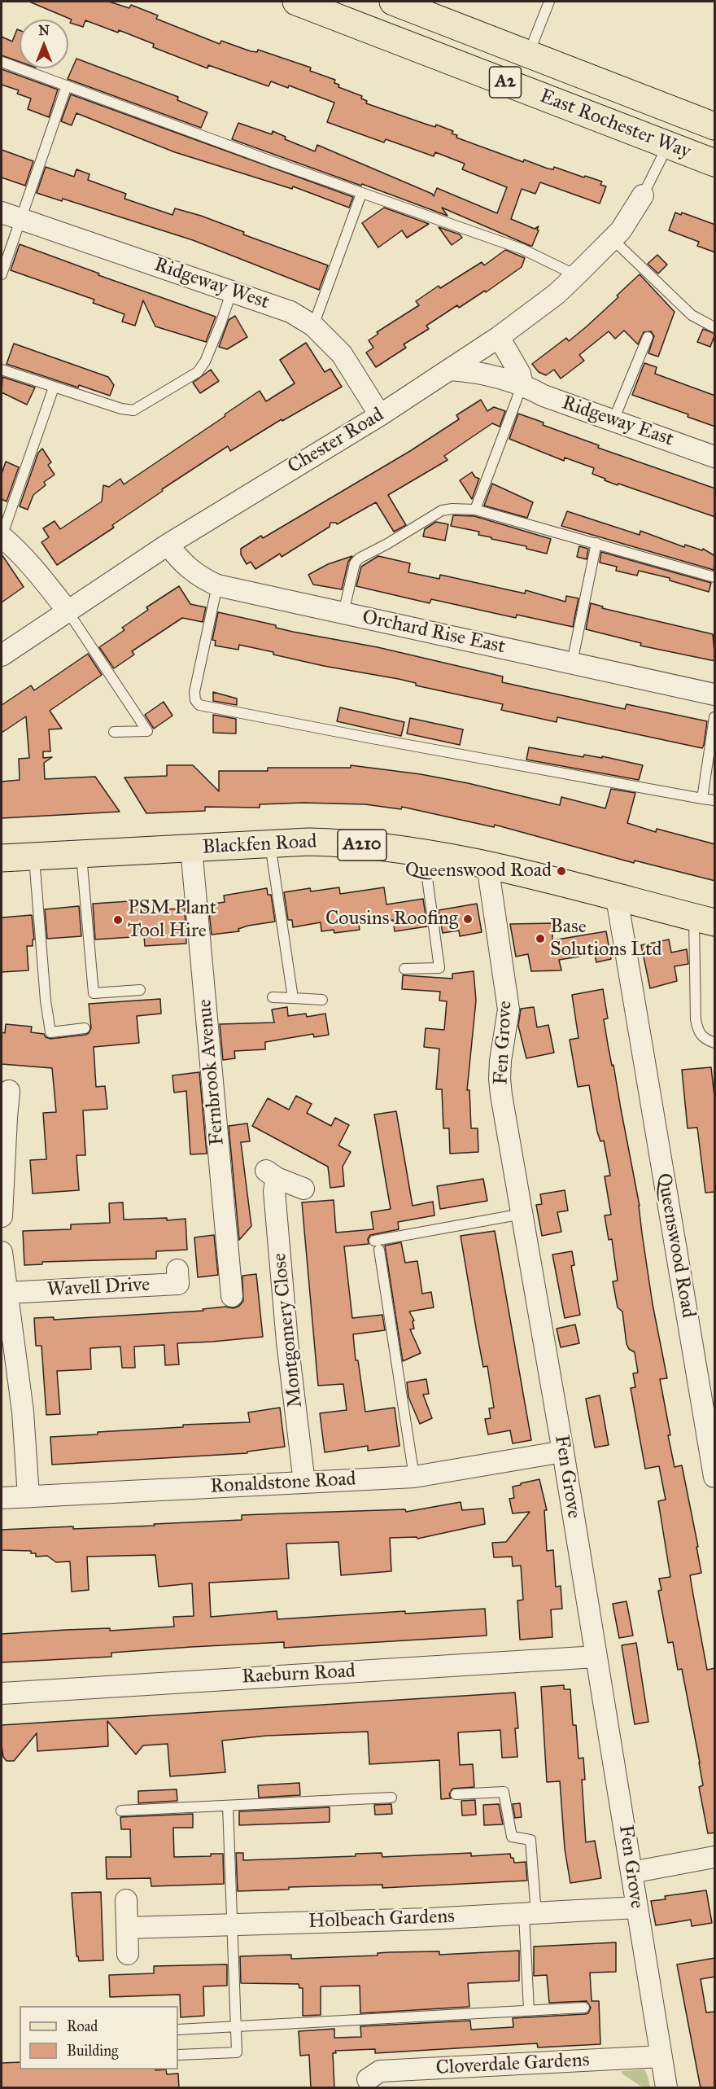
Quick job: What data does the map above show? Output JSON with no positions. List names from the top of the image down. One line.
{"streets":{"main road":["A2","East Rochester Way","Blackfen Road","A210"],"street":["Ridgeway West","Ridgeway East","Chester Road","Orchard Rise East","Fen Grove","Fernbrook Avenue","Queenswood Road","Wavell Drive","Montgomery Close","Ronaldstone Road","Raeburn Road","Holbeach Gardens","Cloverdale Gardens"]},"crossings":[["Ridgeway West","Chester Road"],["Ridgeway East","Chester Road"],["Chester Road","Orchard Rise East"],["Blackfen Road","Fen Grove"],["Blackfen Road","Fernbrook Avenue"],["Blackfen Road","Queenswood Road"],["Fen Grove","Ronaldstone Road"],["Fen Grove","Raeburn Road"],["Fen Grove","Holbeach Gardens"],["Fen Grove","Cloverdale Gardens"],["Montgomery Close","Ronaldstone Road"]],"places":["Queenswood Road","Cousins Roofing","PSM Plant Tool Hire","Base Solutions Ltd"],"legend":["Road","Building"],"north":"top"}
